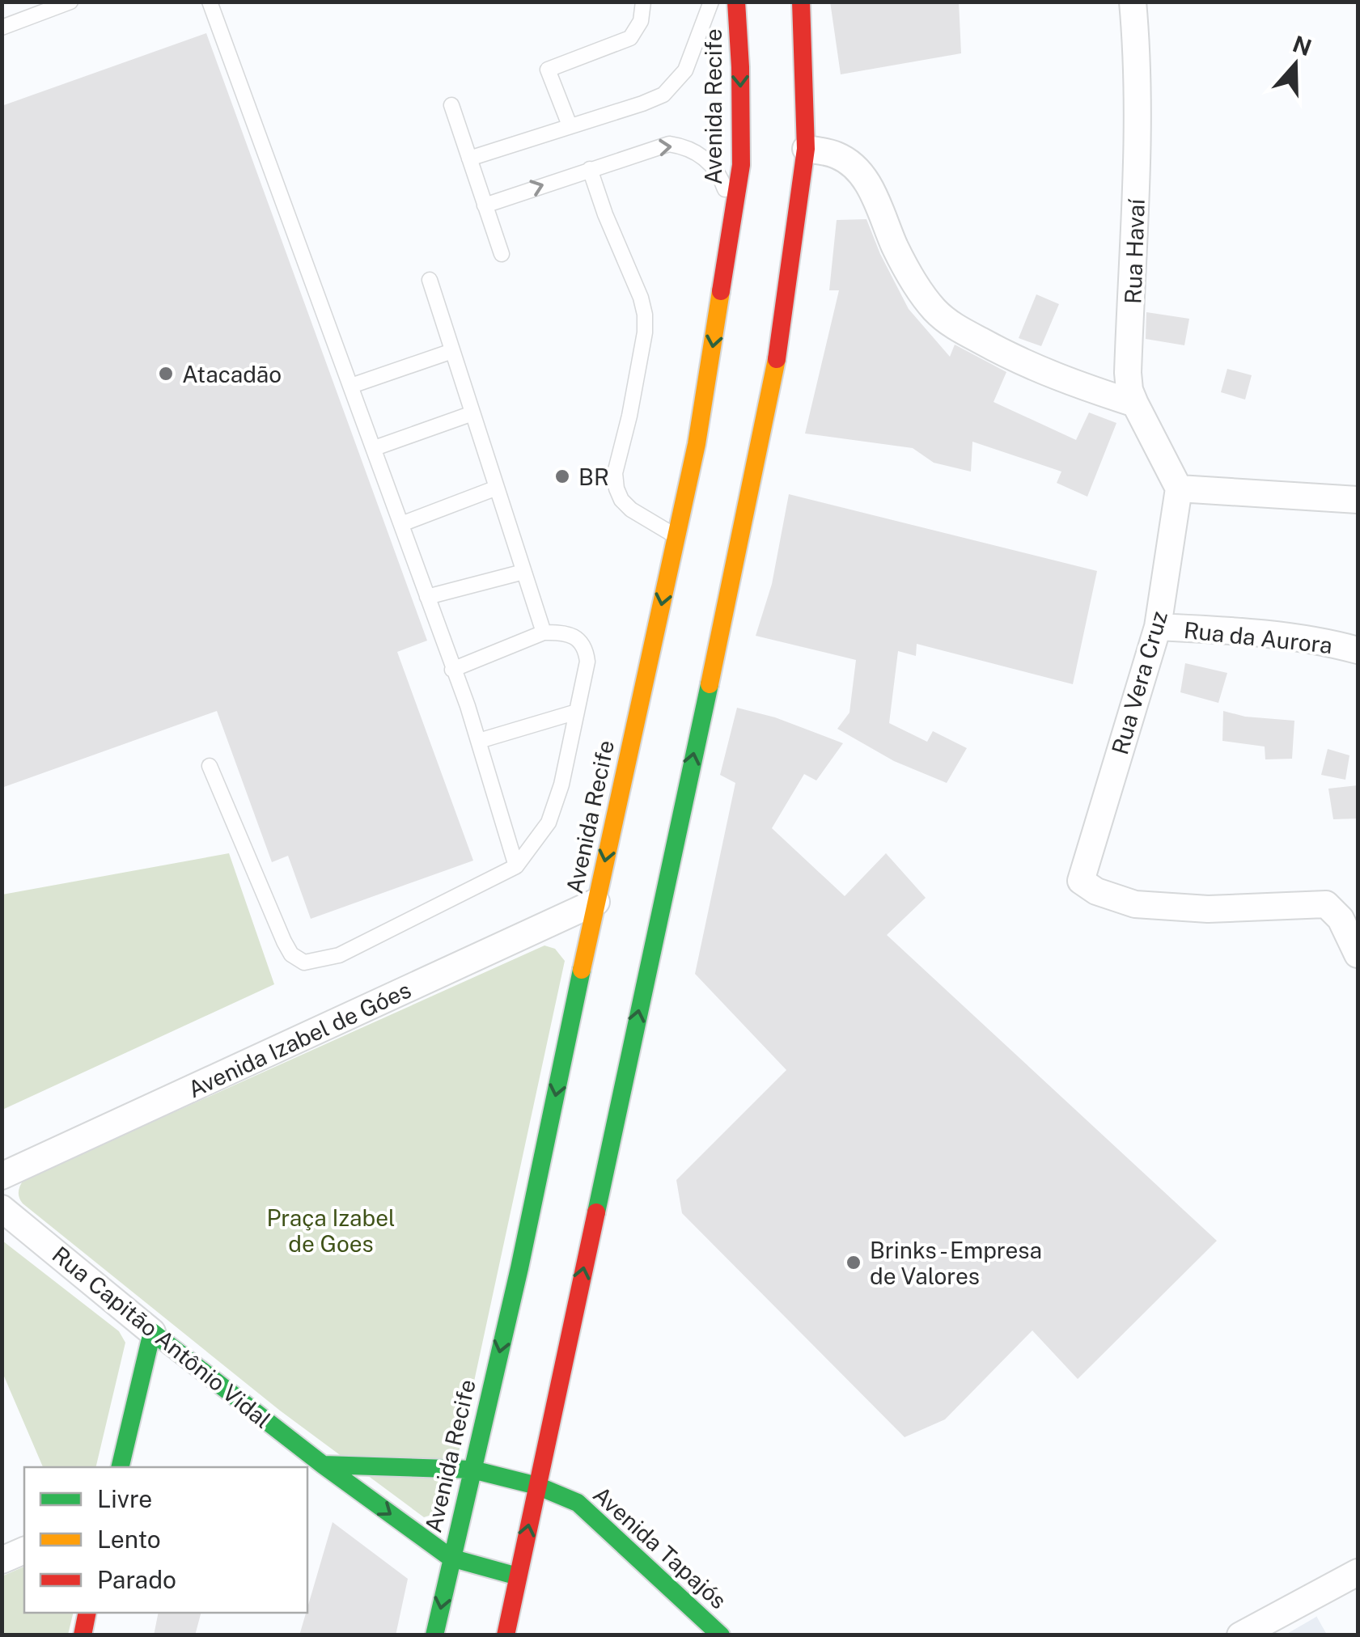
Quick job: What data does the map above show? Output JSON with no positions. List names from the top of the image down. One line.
{"streets":{"main road":["Avenida Recife","Rua Capitão Antônio Vidal","Avenida Tapajós"],"street":["Rua Havaí","Rua da Aurora","Rua Vera Cruz","Avenida Izabel de Góes"]},"crossings":[["Avenida Recife","Avenida Izabel de Góes"],["Avenida Recife","Rua Capitão Antônio Vidal"],["Avenida Recife","Avenida Tapajós"],["Rua Havaí","Rua Vera Cruz"],["Rua da Aurora","Rua Vera Cruz"]],"parks":["Praça Izabel de Goes"],"places":["Atacadão","BR","Brinks - Empresa de Valores"],"legend":["Livre","Lento","Parado"],"north":"top"}
